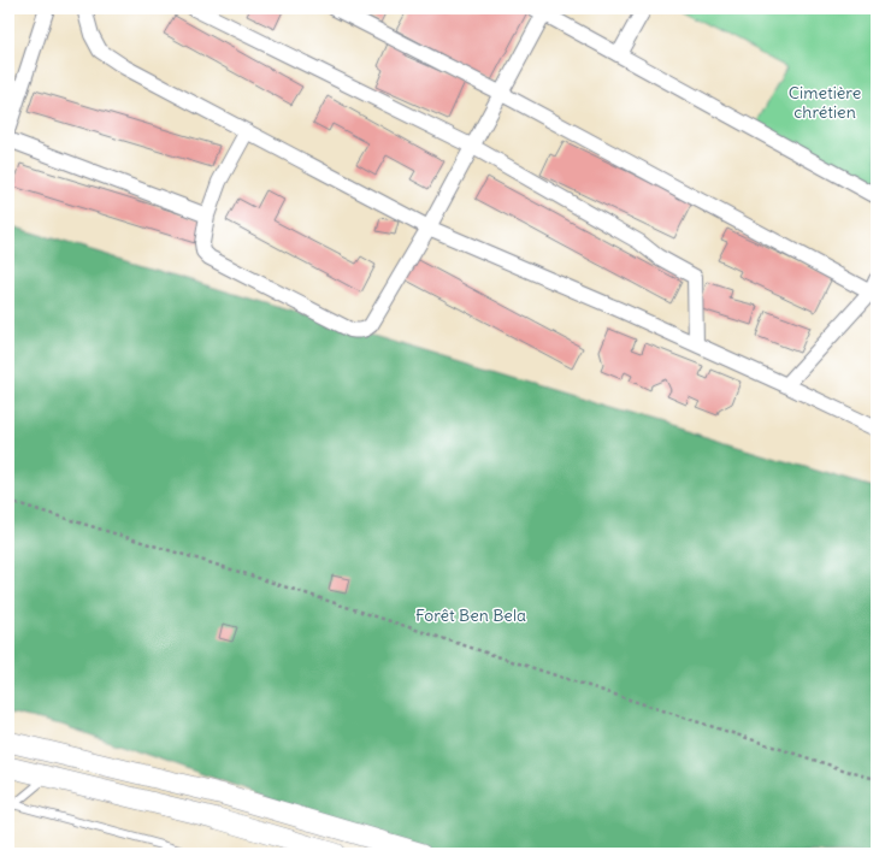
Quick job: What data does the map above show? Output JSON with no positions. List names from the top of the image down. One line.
{"parks":["Cimetière chrétien","Forêt Ben Bela"]}
